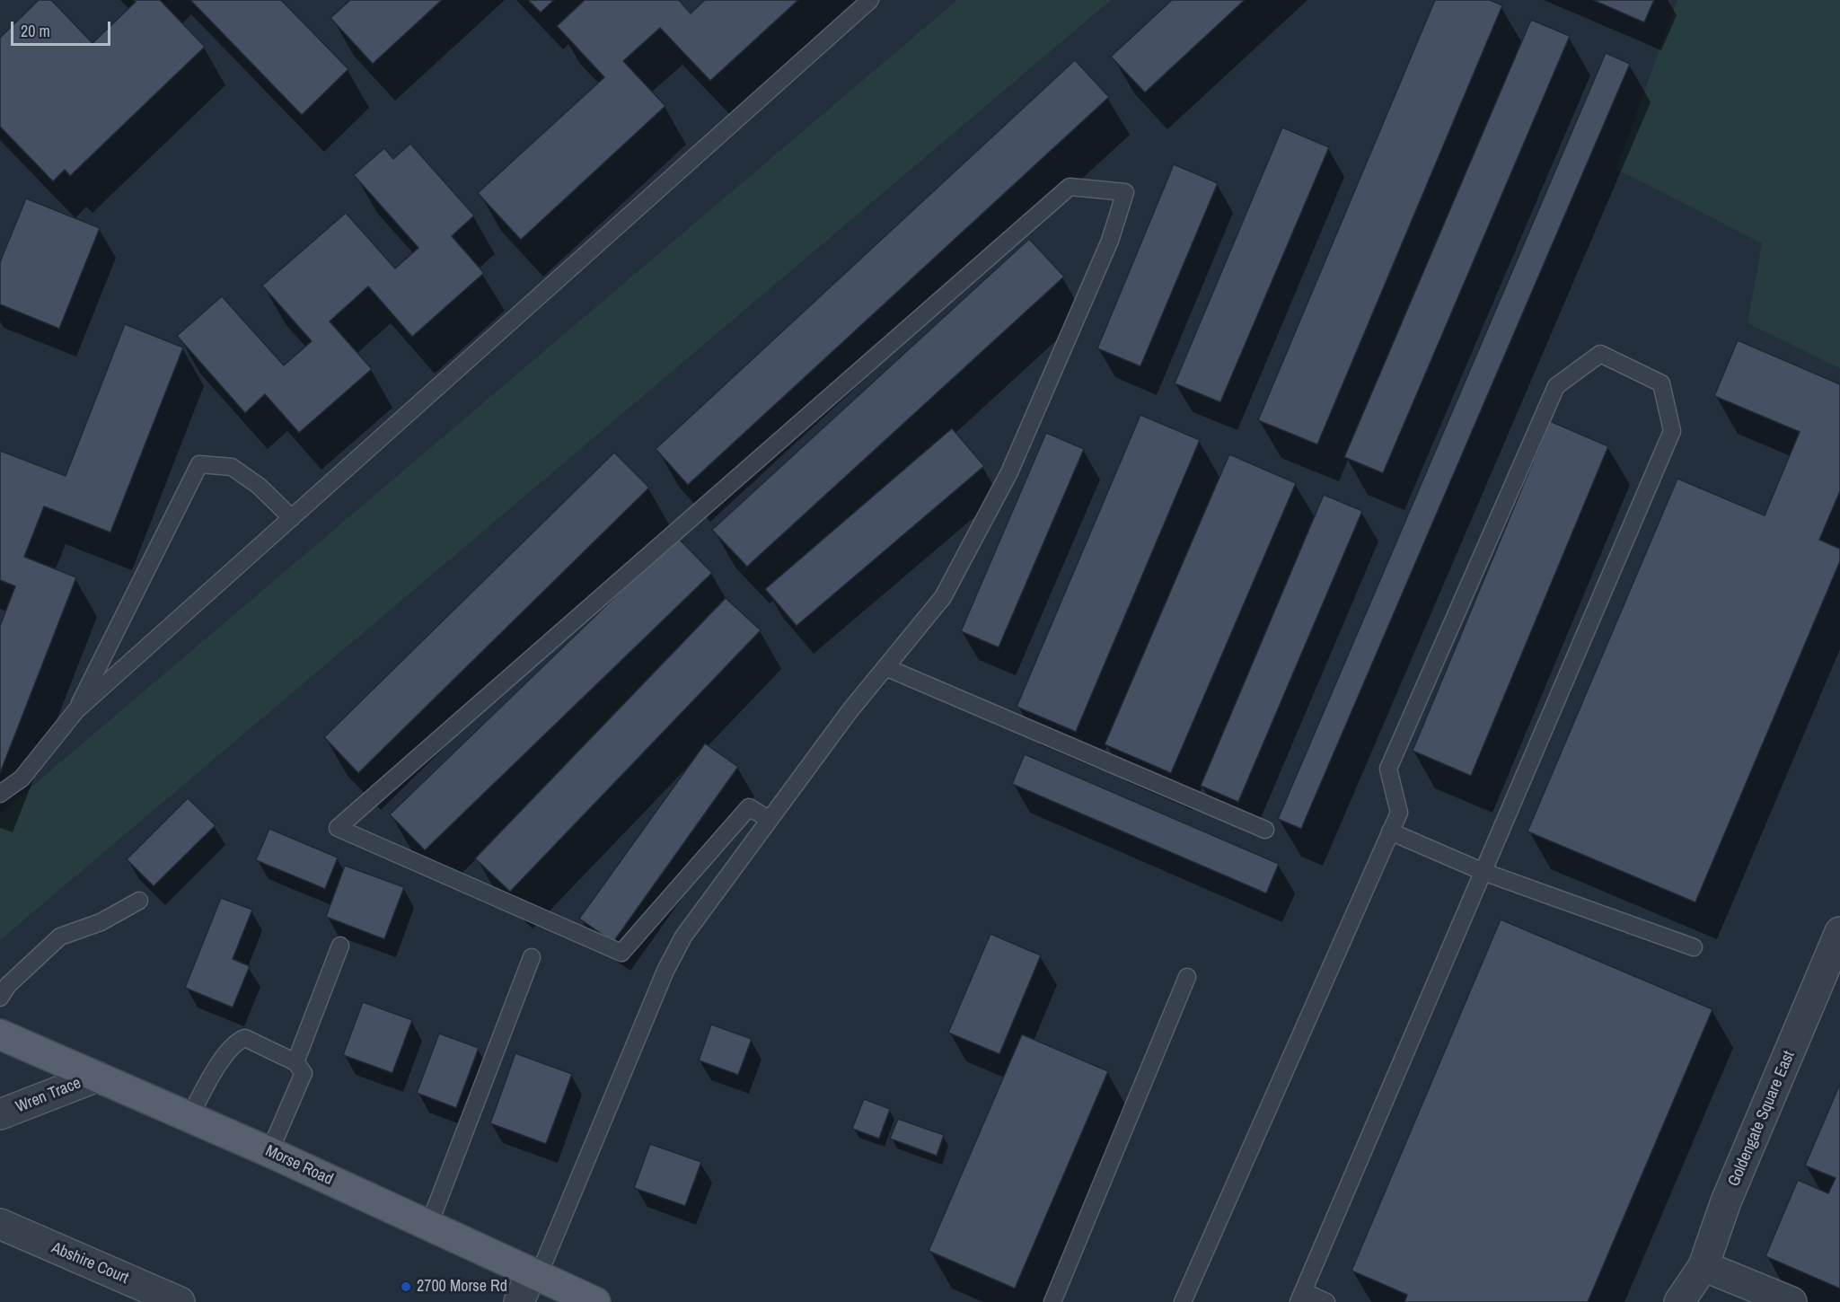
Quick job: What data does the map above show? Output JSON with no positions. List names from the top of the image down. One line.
{"streets":{"main road":["Morse Road"],"street":["Wren Trace","Goldengate Square East","Abshire Court"]},"crossings":[["Wren Trace","Morse Road"]],"places":["2700 Morse Rd"],"scale_bar":"20 m"}
